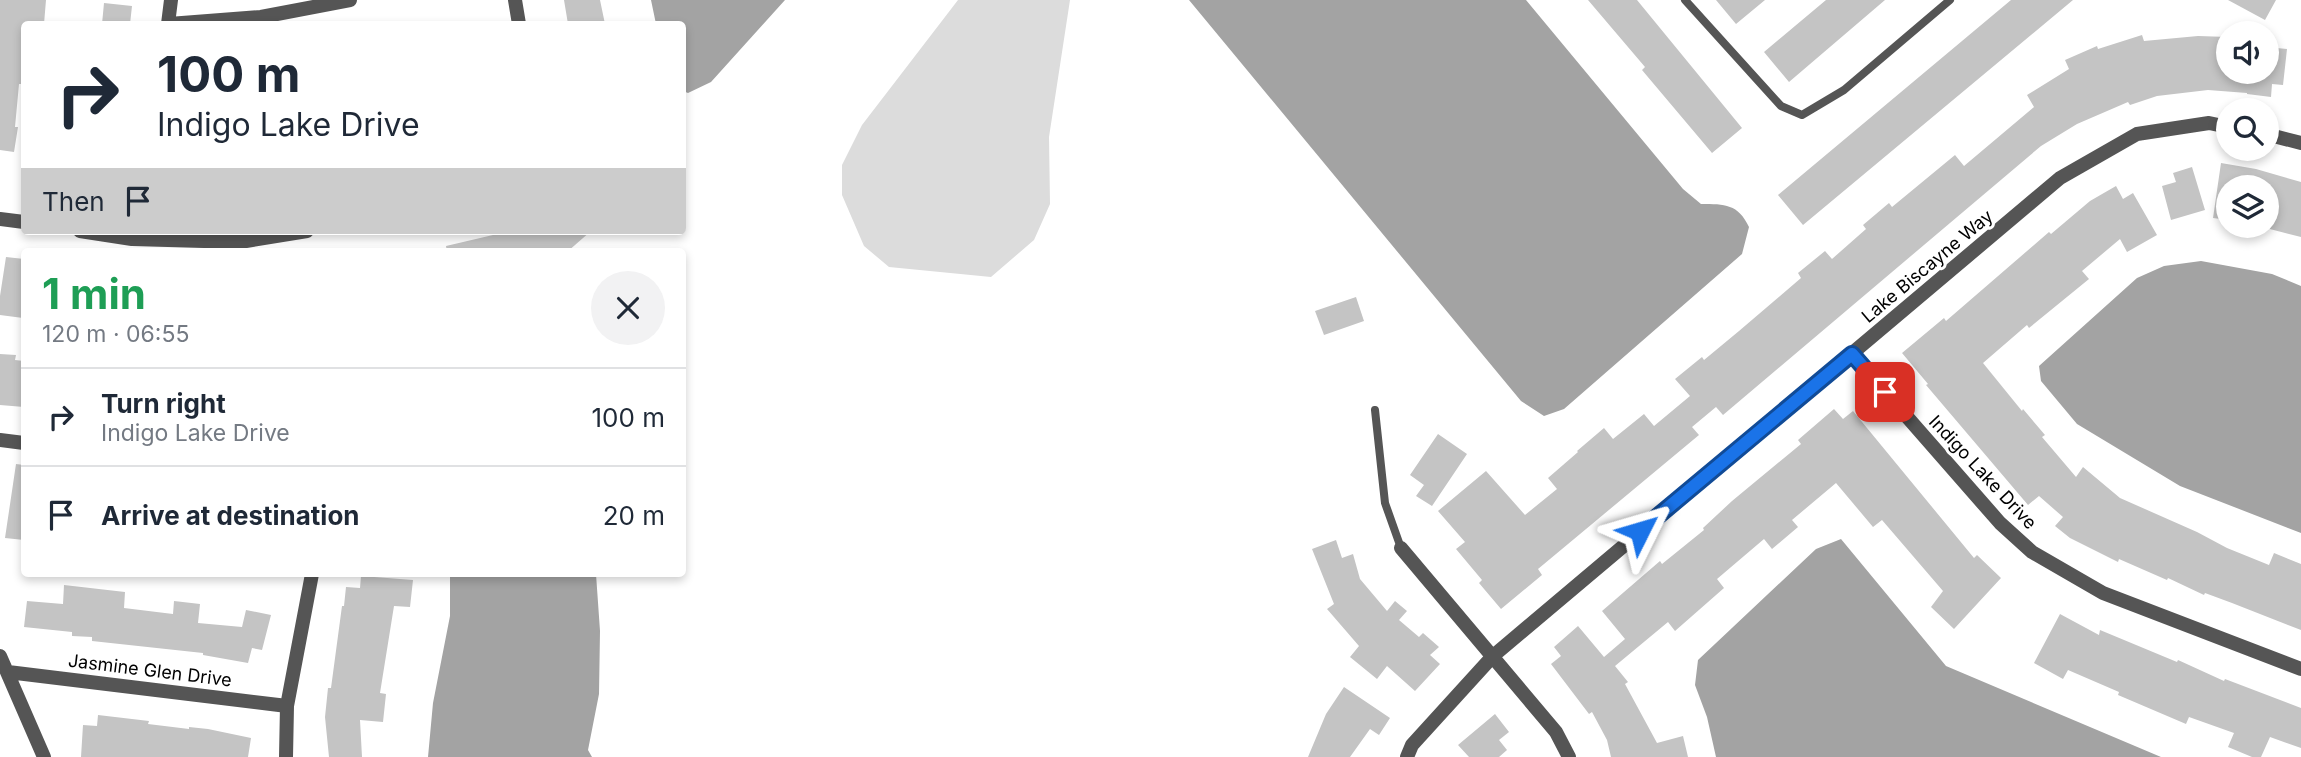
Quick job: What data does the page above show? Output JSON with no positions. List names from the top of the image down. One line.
{"streets":{"street":["Lake Biscayne Way","Indigo Lake Drive","Jasmine Glen Drive"]},"crossings":[["Lake Biscayne Way","Indigo Lake Drive"]],"page":{"turn":["100 m","Indigo Lake Drive"],"then":"Then","heading":["1 min","120 m · 06:55"],"list":[{"name":"Turn right","note":"Indigo Lake Drive","value":"100 m"},{"name":"Arrive at destination","value":"20 m"}]}}
